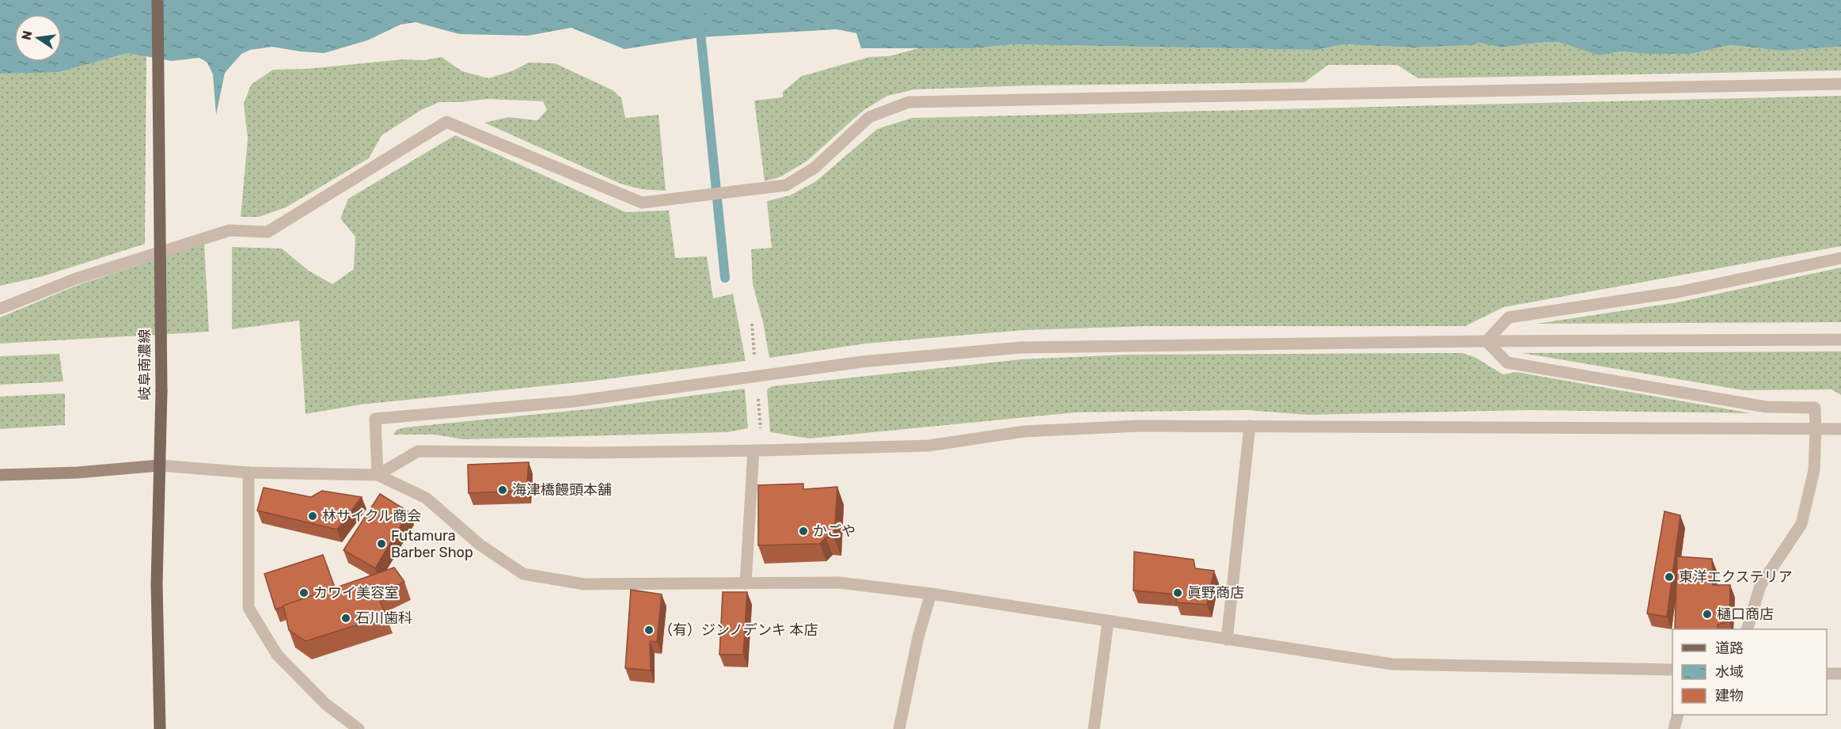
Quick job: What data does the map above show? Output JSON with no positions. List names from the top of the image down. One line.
{"streets":{"main road":["岐阜南濃線"]},"places":["海津橋饅頭本舗","林サイクル商会","かごや","Futamura Barber Shop","東洋エクステリア","カワイ美容室","眞野商店","樋口商店","石川歯科","（有）ジンノデンキ 本店"],"legend":["道路","水域","建物"],"north":"left"}
